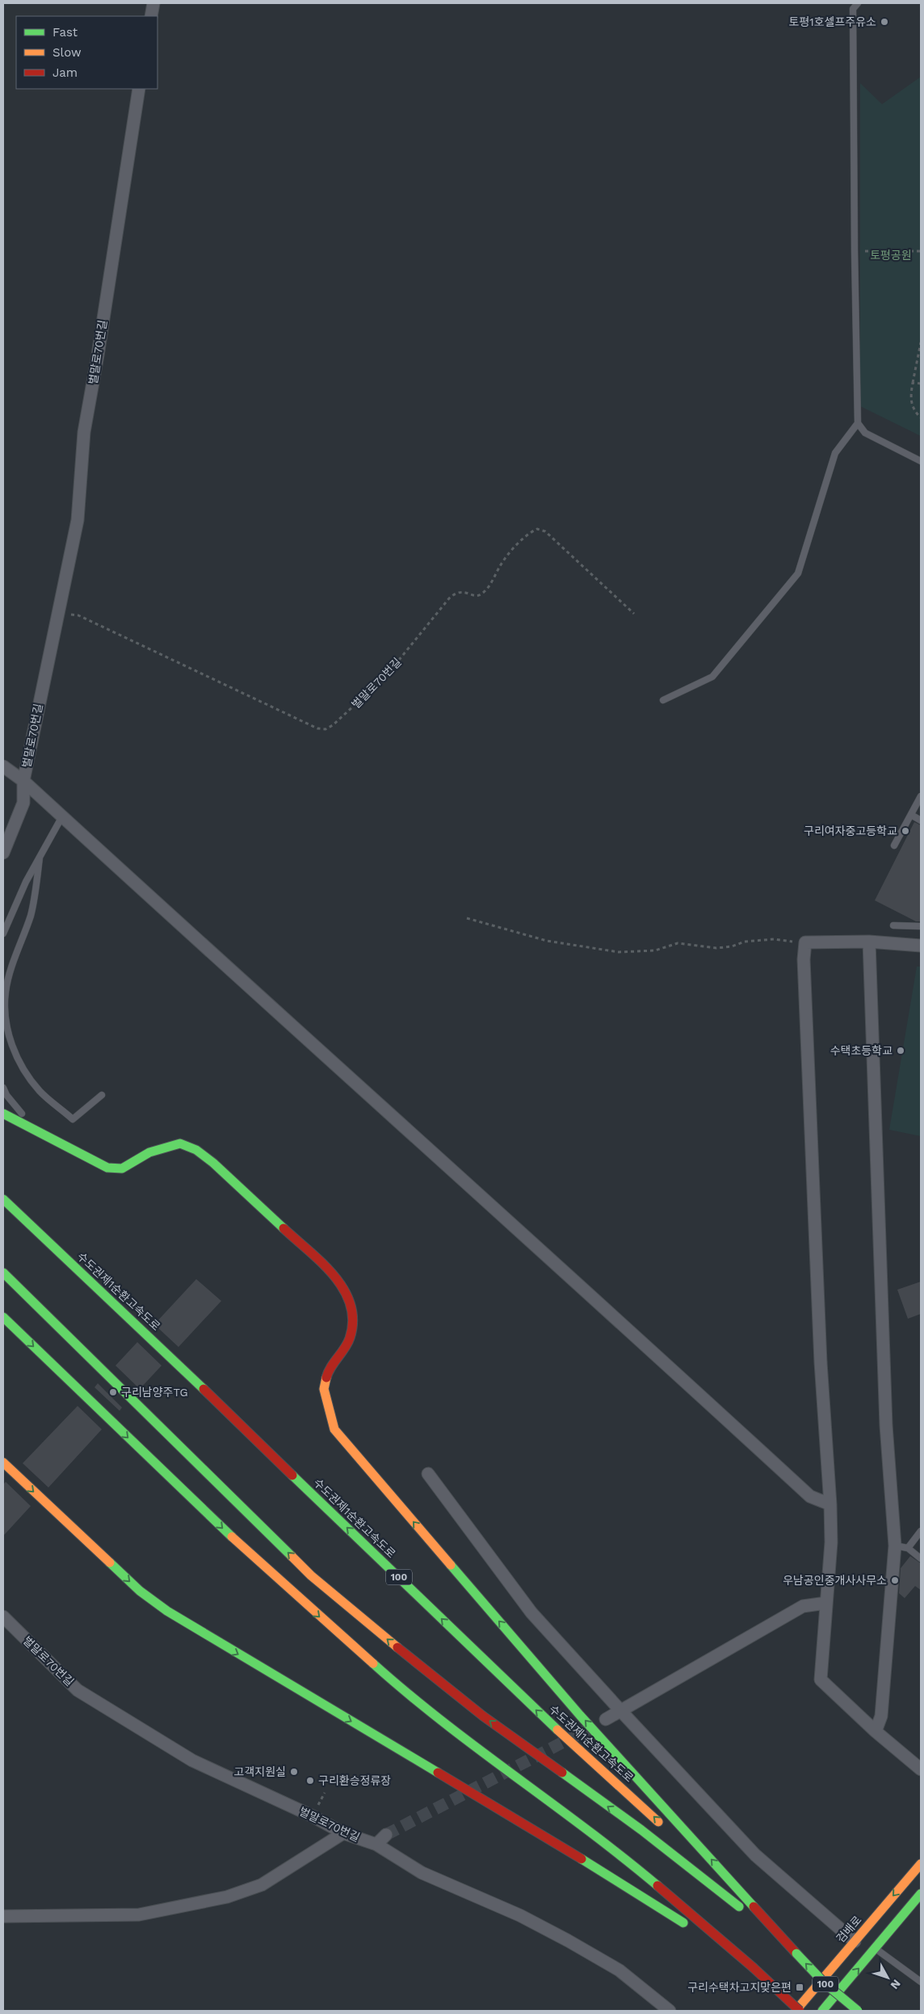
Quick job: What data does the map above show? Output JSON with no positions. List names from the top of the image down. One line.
{"streets":{"main road":["수도권제1순환고속도로","100","검배로"],"street":["벌말로70번길"]},"parks":["토평공원"],"places":{"other":["토평1호셀프주유소","구리여자중고등학교","수택초등학교","구리남양주TG","우남공인중개사사무소","고객지원실","구리환승정류장"],"transit":["구리수택차고지맞은편"]},"legend":["Fast","Slow","Jam"],"north":"bottom right"}
